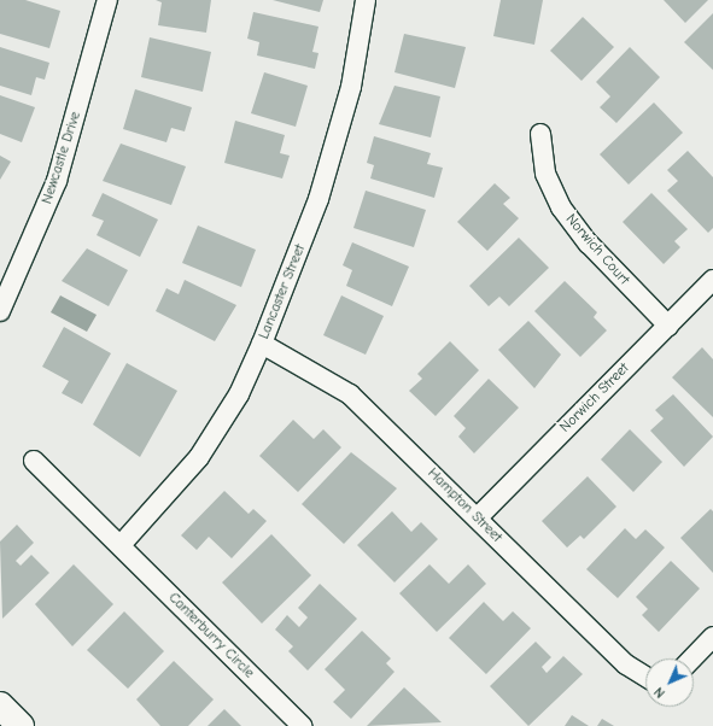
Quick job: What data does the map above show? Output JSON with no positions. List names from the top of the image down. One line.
{"streets":{"street":["Newcastle Drive","Norwich Court","Lancaster Street","Norwich Street","Hampton Street","Canterburry Circle"]},"crossings":[["Norwich Court","Norwich Street"],["Lancaster Street","Hampton Street"],["Lancaster Street","Canterburry Circle"],["Norwich Street","Hampton Street"]],"north":"bottom left"}
